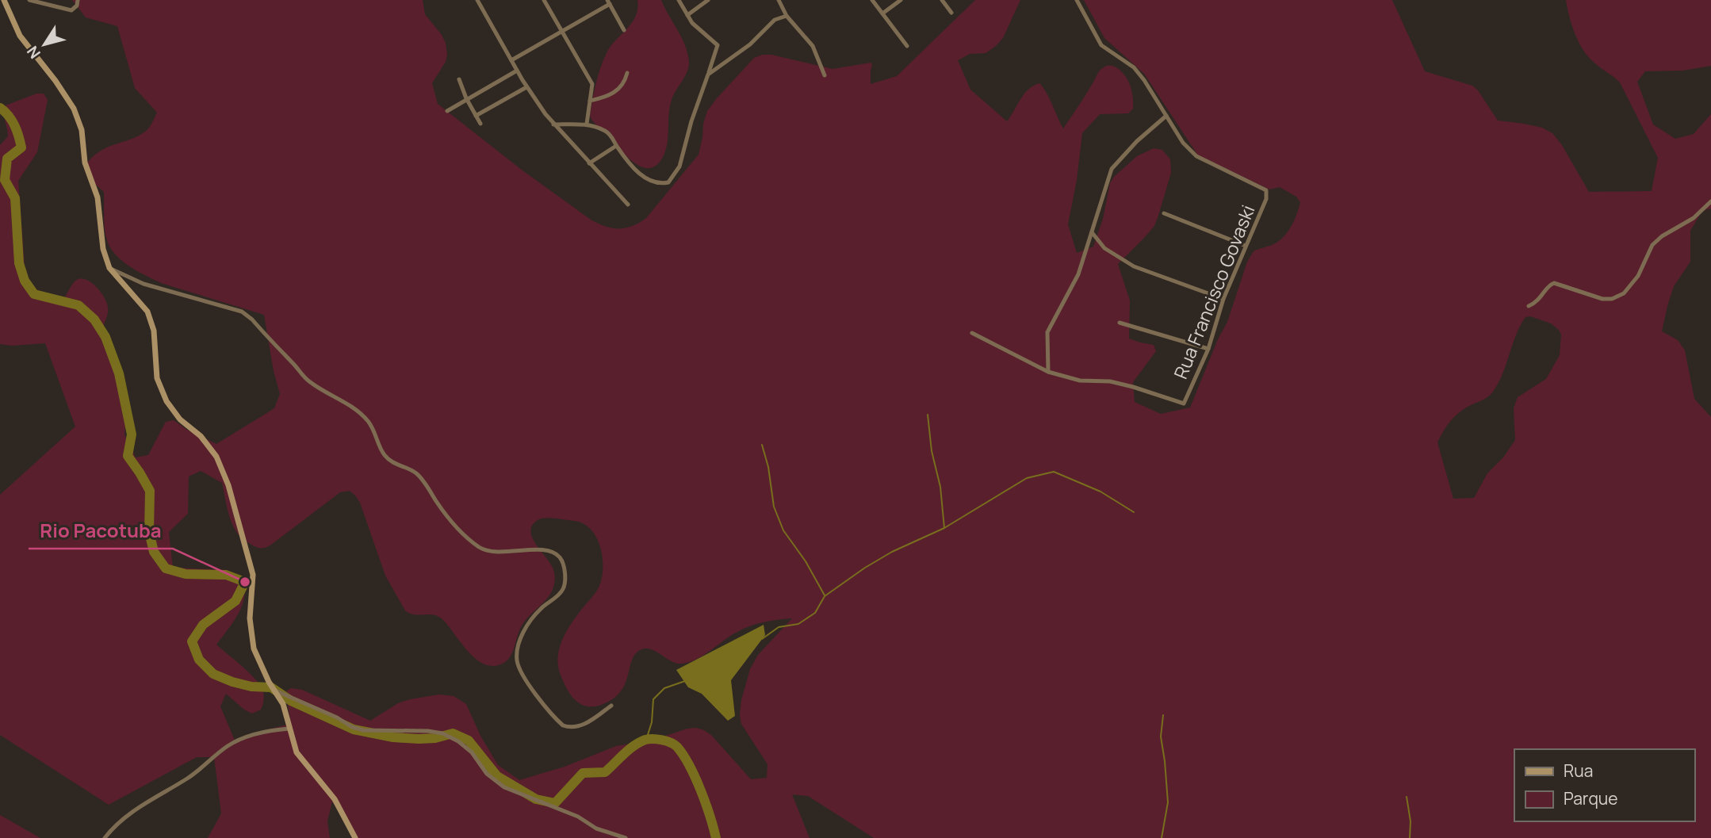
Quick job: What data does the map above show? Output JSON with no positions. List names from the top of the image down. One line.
{"streets":{"street":["Rua Francisco Govaski"]},"places":["Rio Pacotuba"],"legend":["Rua","Parque"],"north":"bottom left"}
